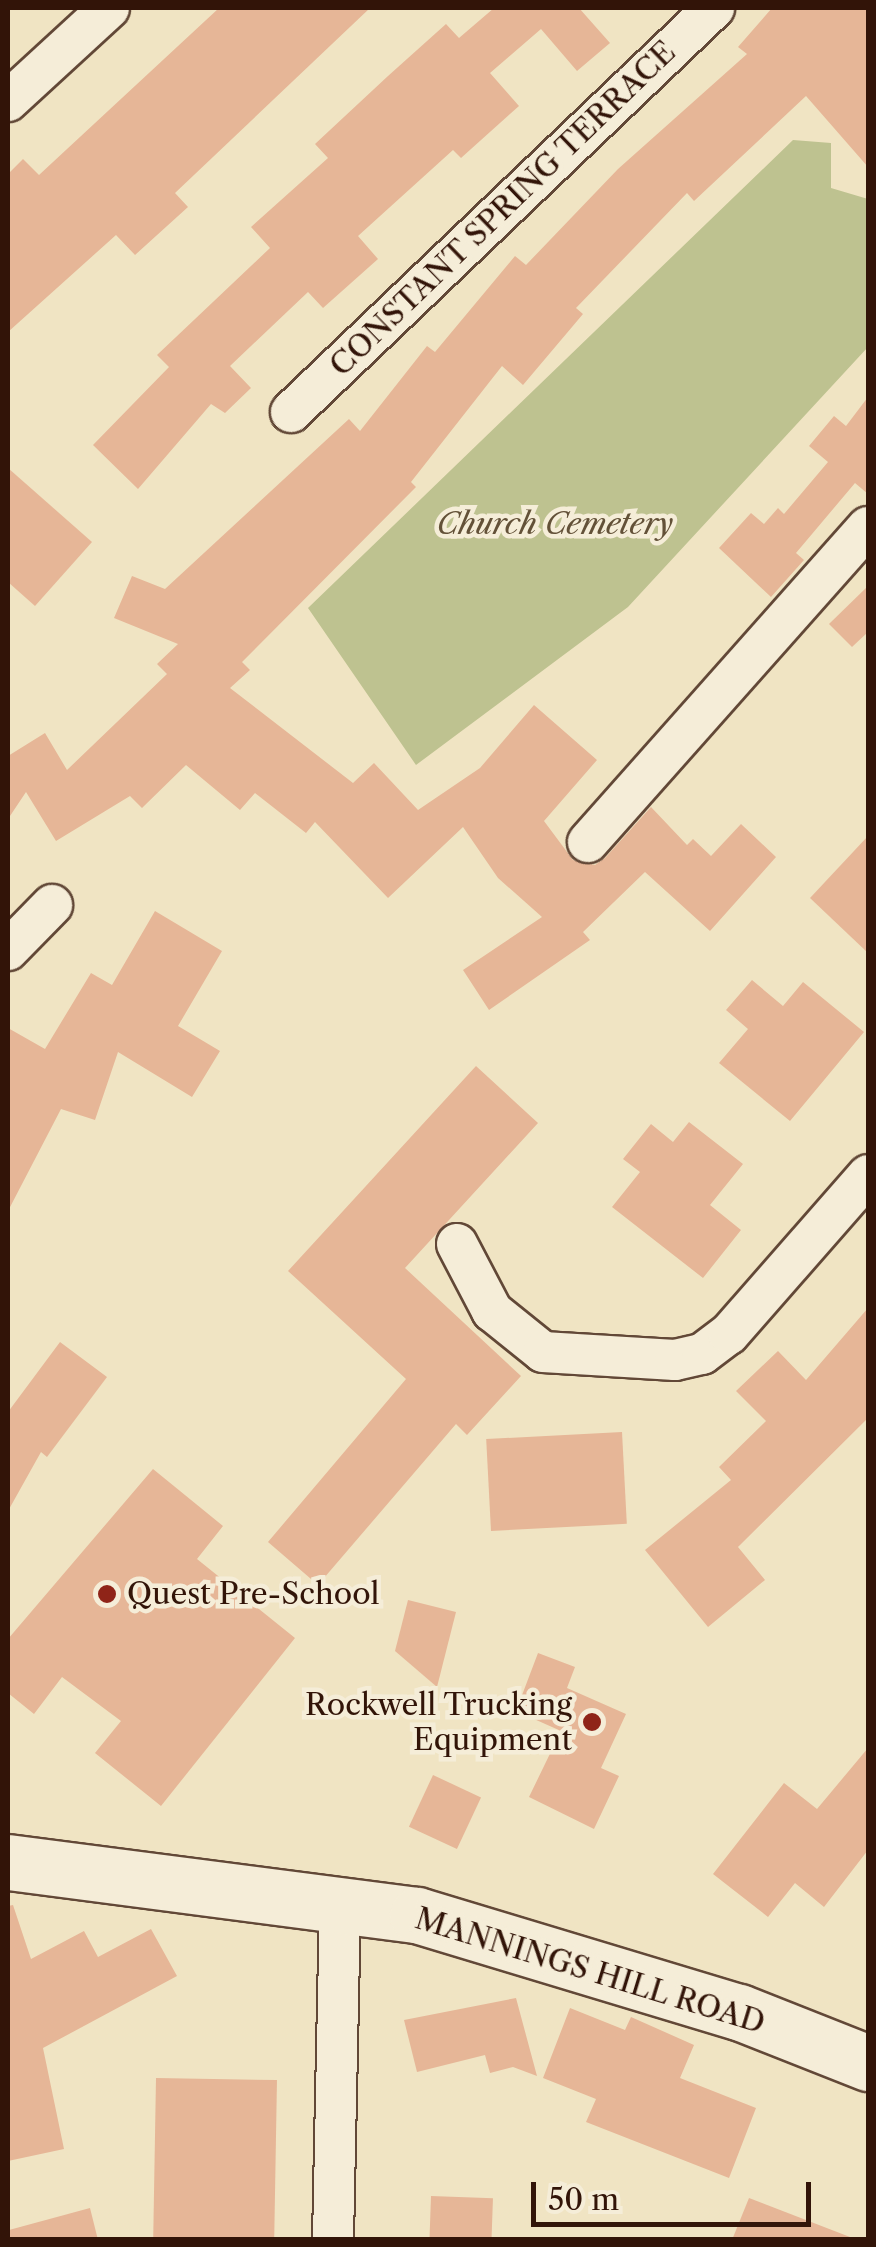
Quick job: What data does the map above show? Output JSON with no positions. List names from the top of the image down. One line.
{"streets":{"main road":["MANNINGS HILL ROAD"],"street":["CONSTANT SPRING TERRACE"]},"parks":["Church Cemetery"],"places":["Quest Pre-School","Rockwell Trucking Equipment"],"scale_bar":"50 m"}
